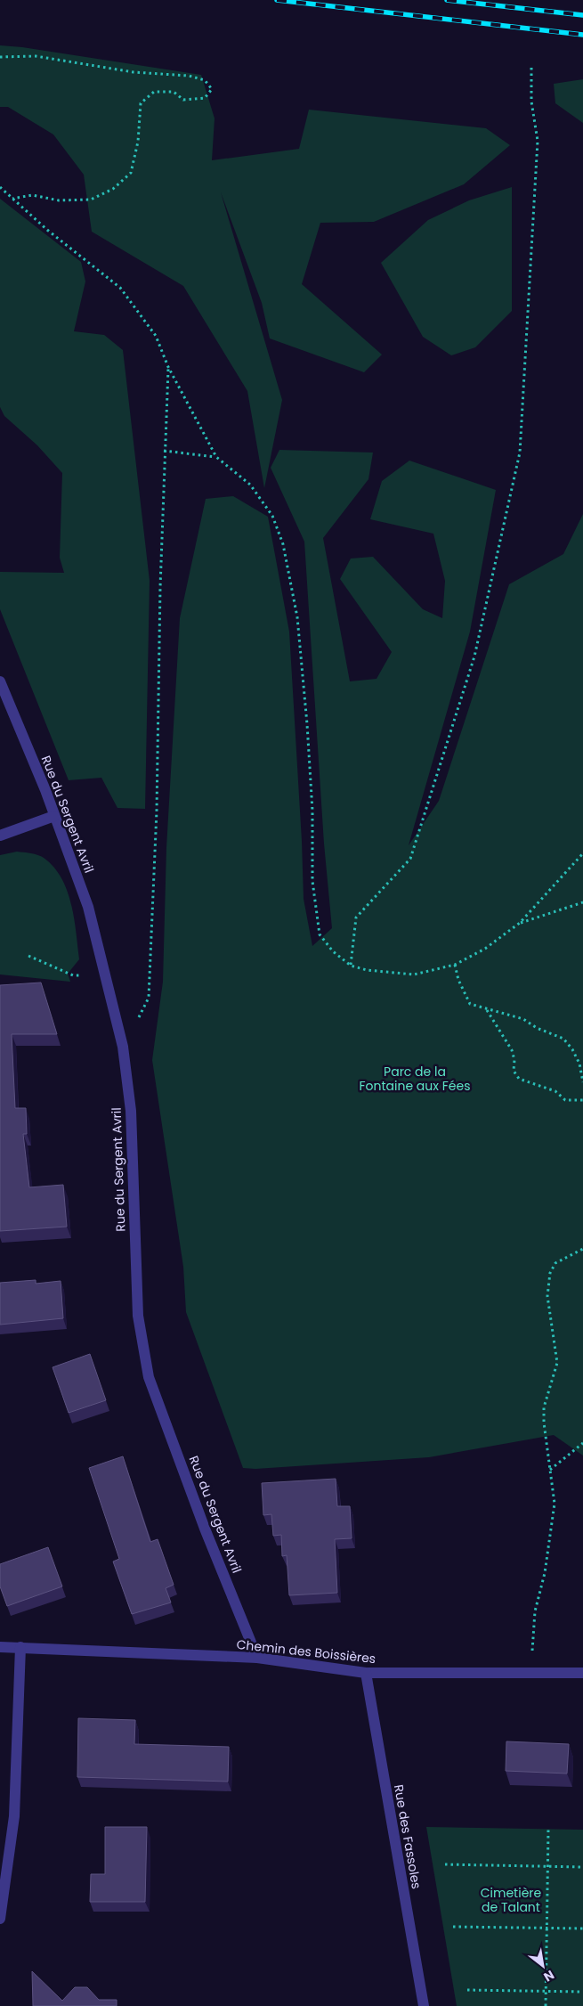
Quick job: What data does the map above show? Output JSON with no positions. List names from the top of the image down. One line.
{"streets":{"street":["Rue du Sergent Avril","Chemin des Boissières","Rue des Fassoles"]},"crossings":[["Rue du Sergent Avril","Chemin des Boissières"],["Chemin des Boissières","Rue des Fassoles"]],"parks":["Parc de la Fontaine aux Fées","Cimetière de Talant"],"north":"bottom right"}
